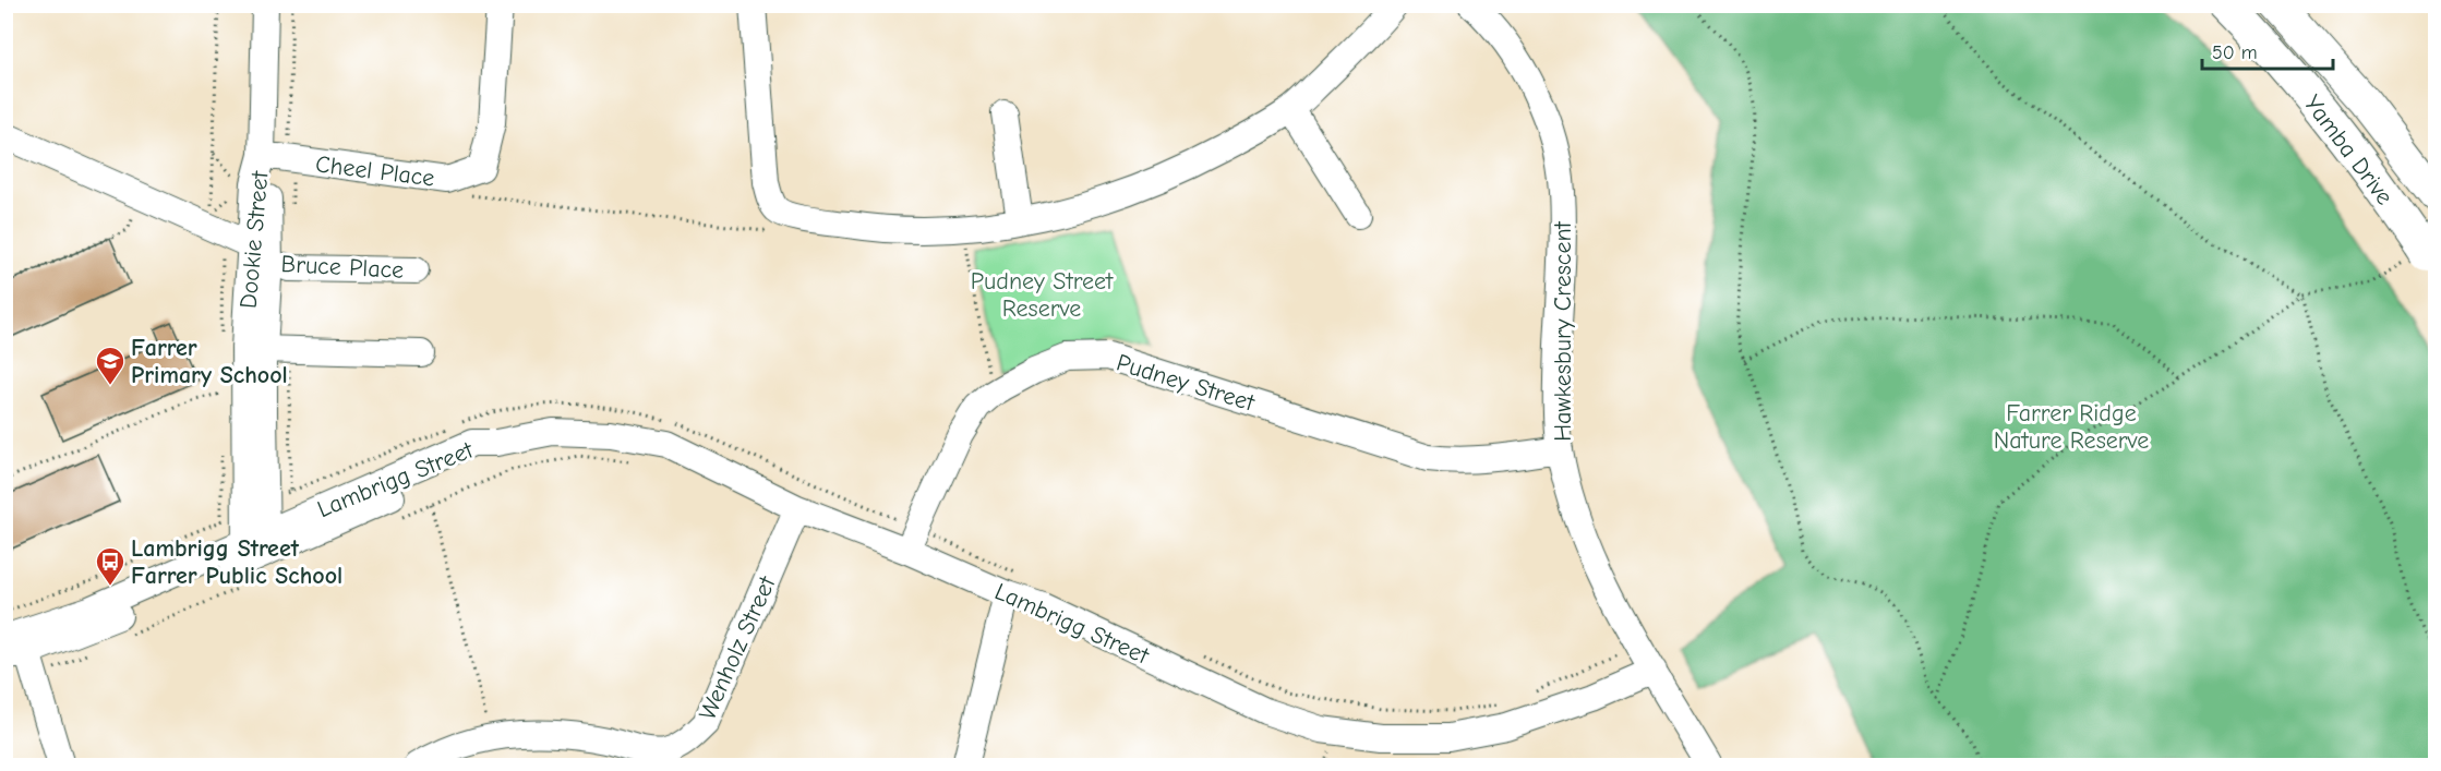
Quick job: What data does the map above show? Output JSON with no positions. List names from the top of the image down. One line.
{"streets":{"main road":["Yamba Drive"],"street":["Cheel Place","Dookie Street","Bruce Place","Hawkesbury Crescent","Pudney Street","Lambrigg Street","Wenholz Street"]},"crossings":[["Cheel Place","Dookie Street"],["Dookie Street","Bruce Place"],["Dookie Street","Lambrigg Street"],["Hawkesbury Crescent","Pudney Street"],["Hawkesbury Crescent","Lambrigg Street"],["Pudney Street","Lambrigg Street"],["Lambrigg Street","Wenholz Street"]],"parks":["Pudney Street Reserve","Farrer Ridge Nature Reserve"],"places":{"school or university":["Farrer Primary School"],"bus stop":["Lambrigg Street Farrer Public School"]},"scale_bar":"50 m"}
